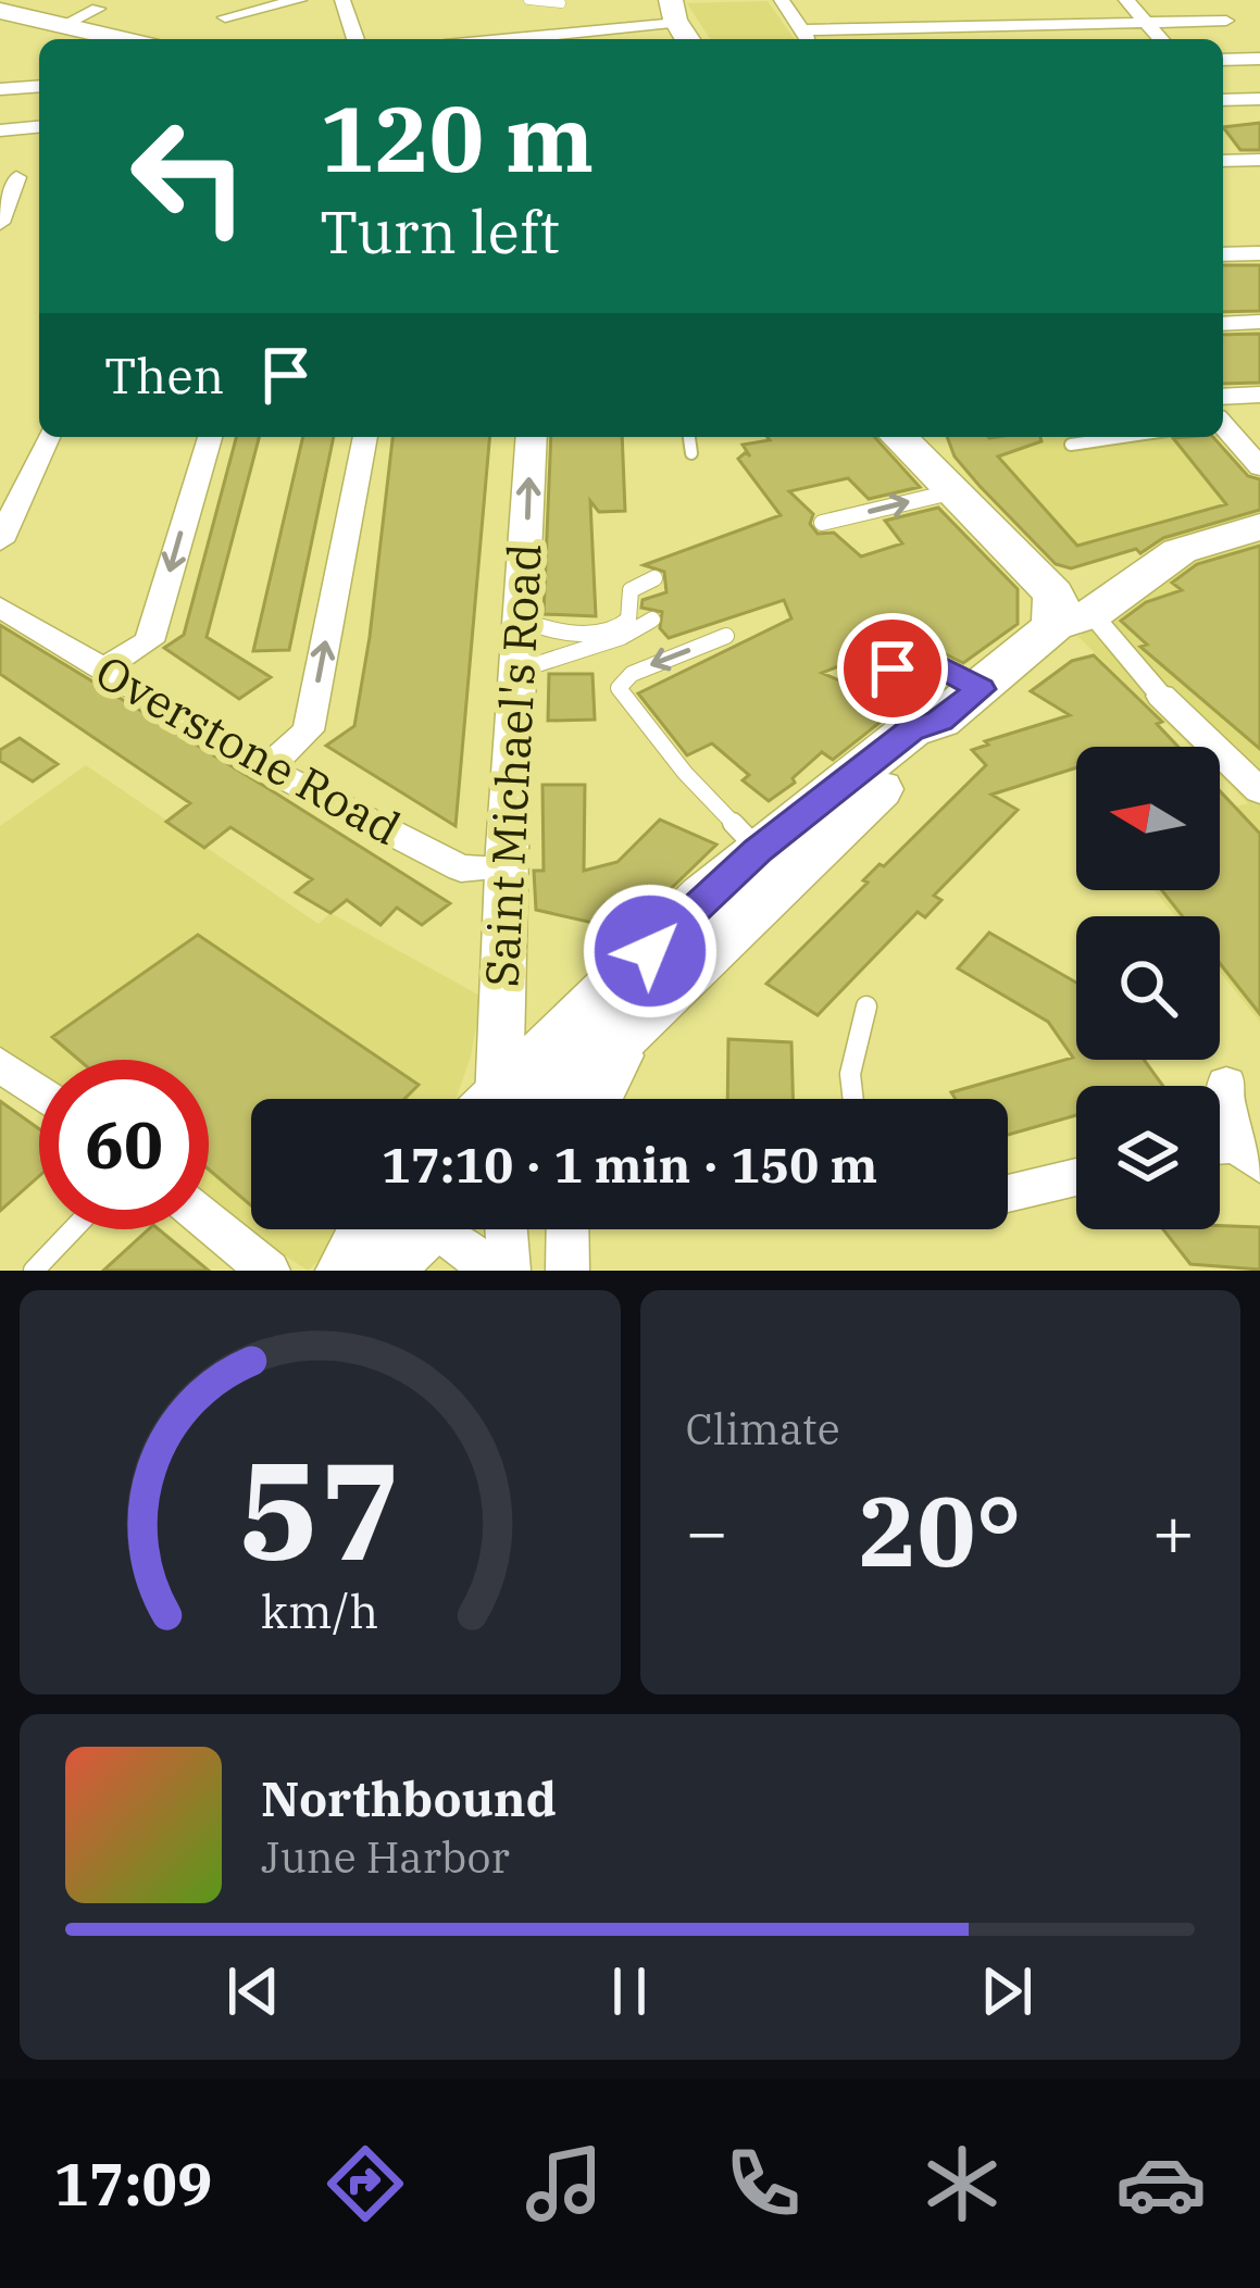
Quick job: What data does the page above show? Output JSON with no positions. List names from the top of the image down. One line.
{"streets":{"street":["Overstone Road","Saint Michael's Road"]},"crossings":[["Overstone Road","Saint Michael's Road"]],"north":"left","page":{"turn":["120 m","Turn left"],"then":"Then","limit":"60","trip":"17:10 · 1 min · 150 m","tile":"Climate","heat":["−","20°","+"],"song":["Northbound","June Harbor"],"tabs":"17:09","gauge":["57","km/h"]}}
